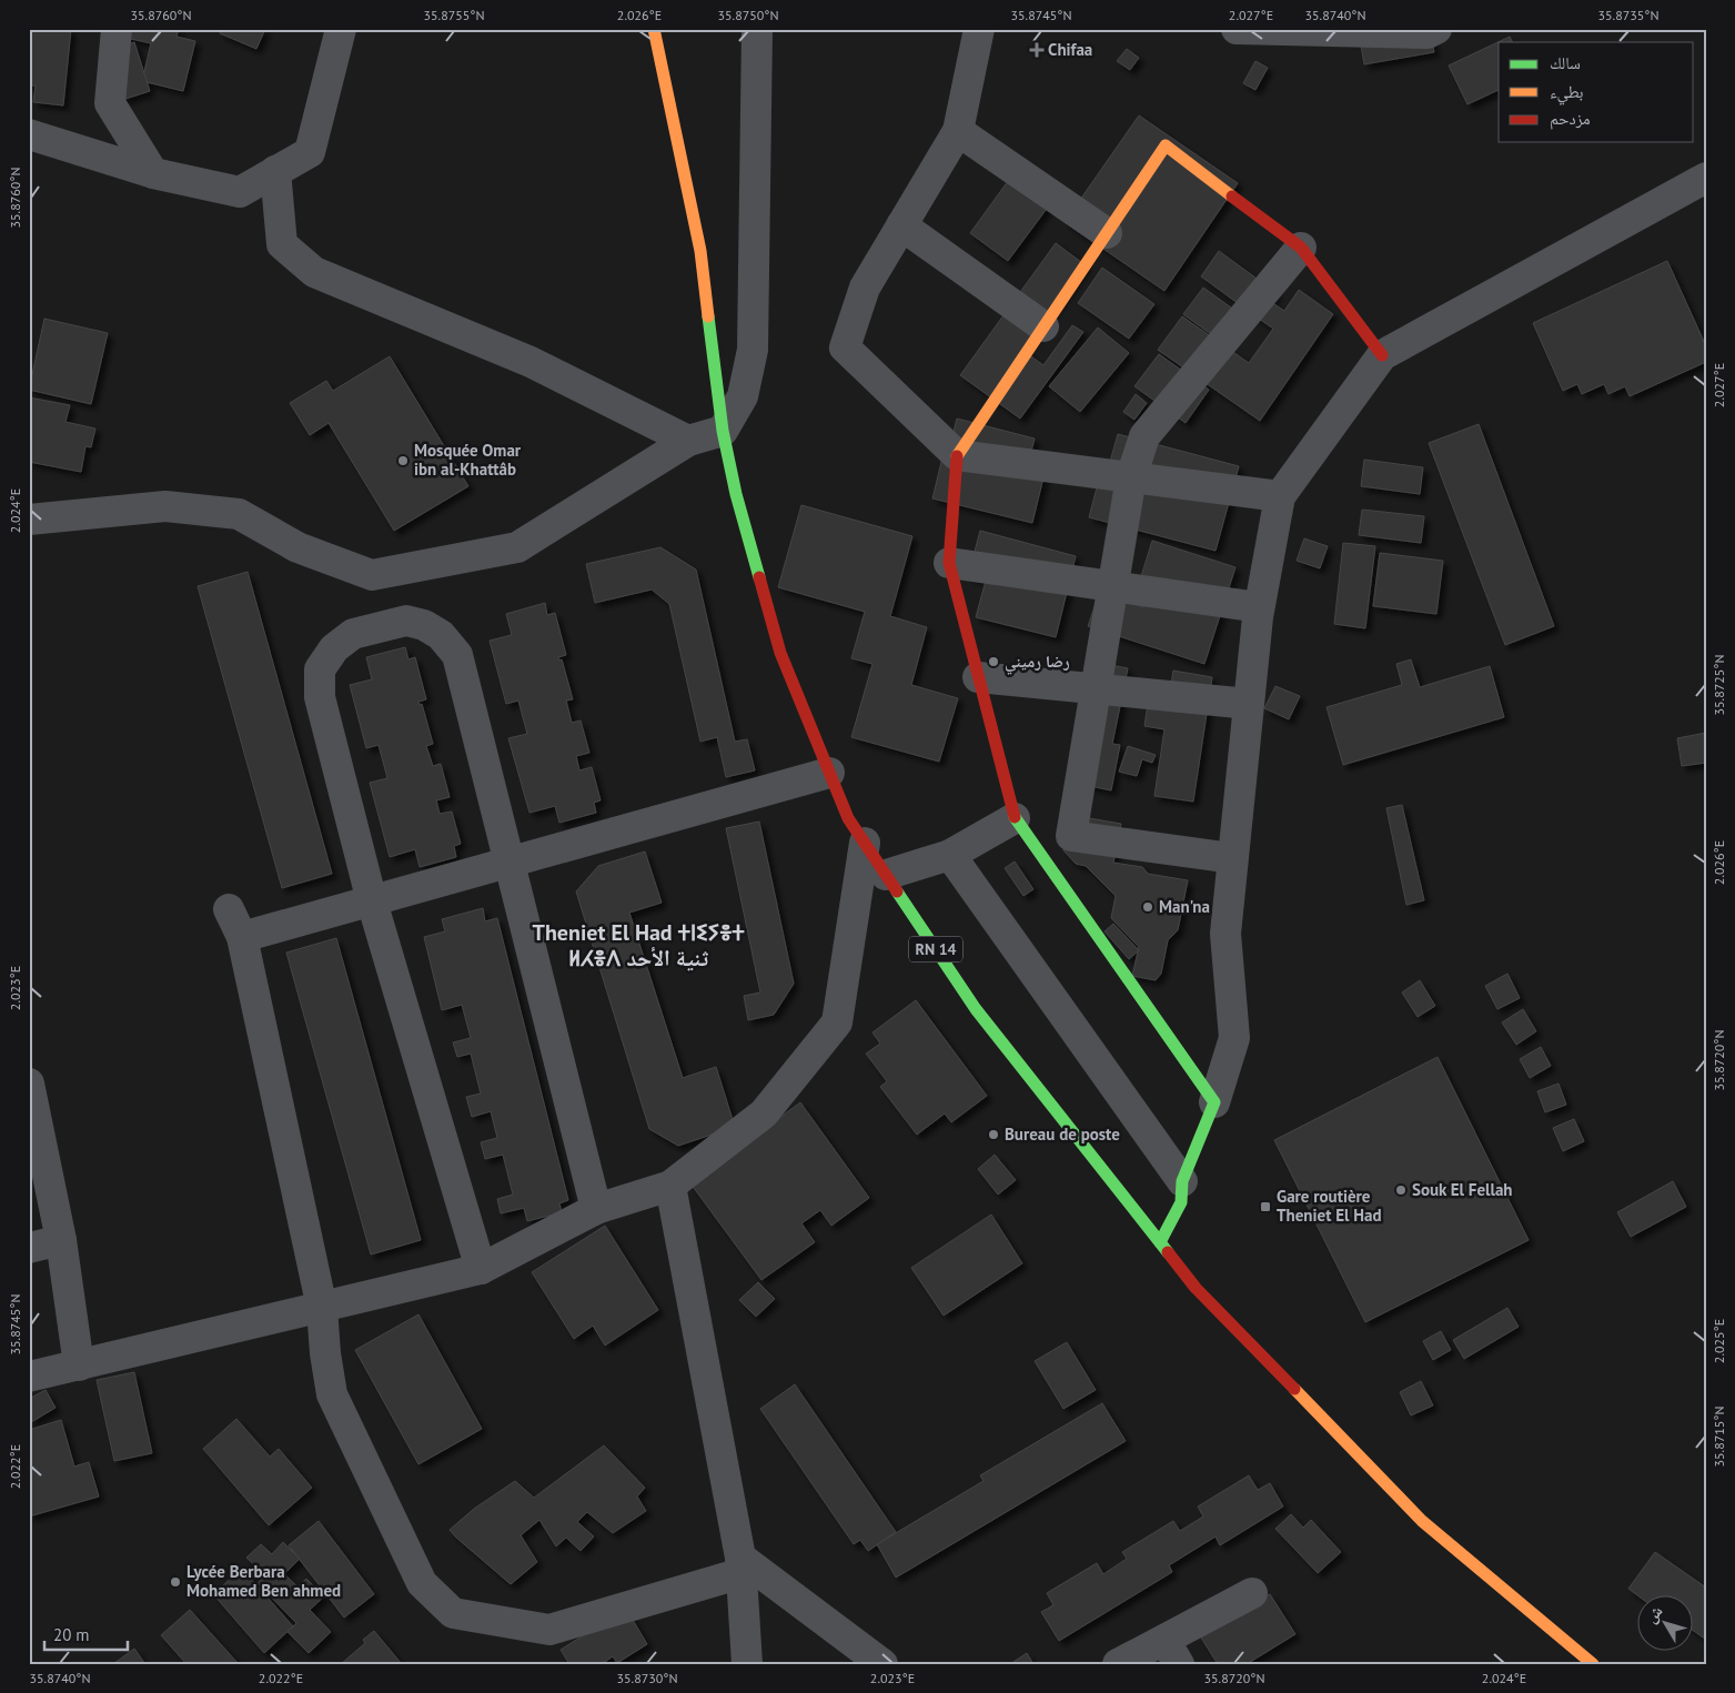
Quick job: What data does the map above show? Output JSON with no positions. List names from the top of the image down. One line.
{"streets":{"main road":["RN 14"]},"districts":["Theniet El Had ⵜⵏⵉⵢⴻⵜ ⵍⵃⴻⴷ ثنية الأحد"],"places":{"health":["Chifaa"],"other":["Mosquée Omar ibn al-Khattâb","رضا رميني","Man'na","Bureau de poste","Souk El Fellah","Lycée Berbara Mohamed Ben ahmed"],"transit":["Gare routière Theniet El Had"]},"legend":["سالك","بطيء","مزدحم"],"scale_bar":"20 m","north":"top left","coordinates":["35.8760°N","35.8755°N","2.026°E","35.8750°N","35.8745°N","2.027°E","35.8740°N","35.8735°N","2.024°E","35.8725°N","2.023°E","35.8720°N","2.025°E","35.8715°N","2.022°E","35.8730°N"]}
